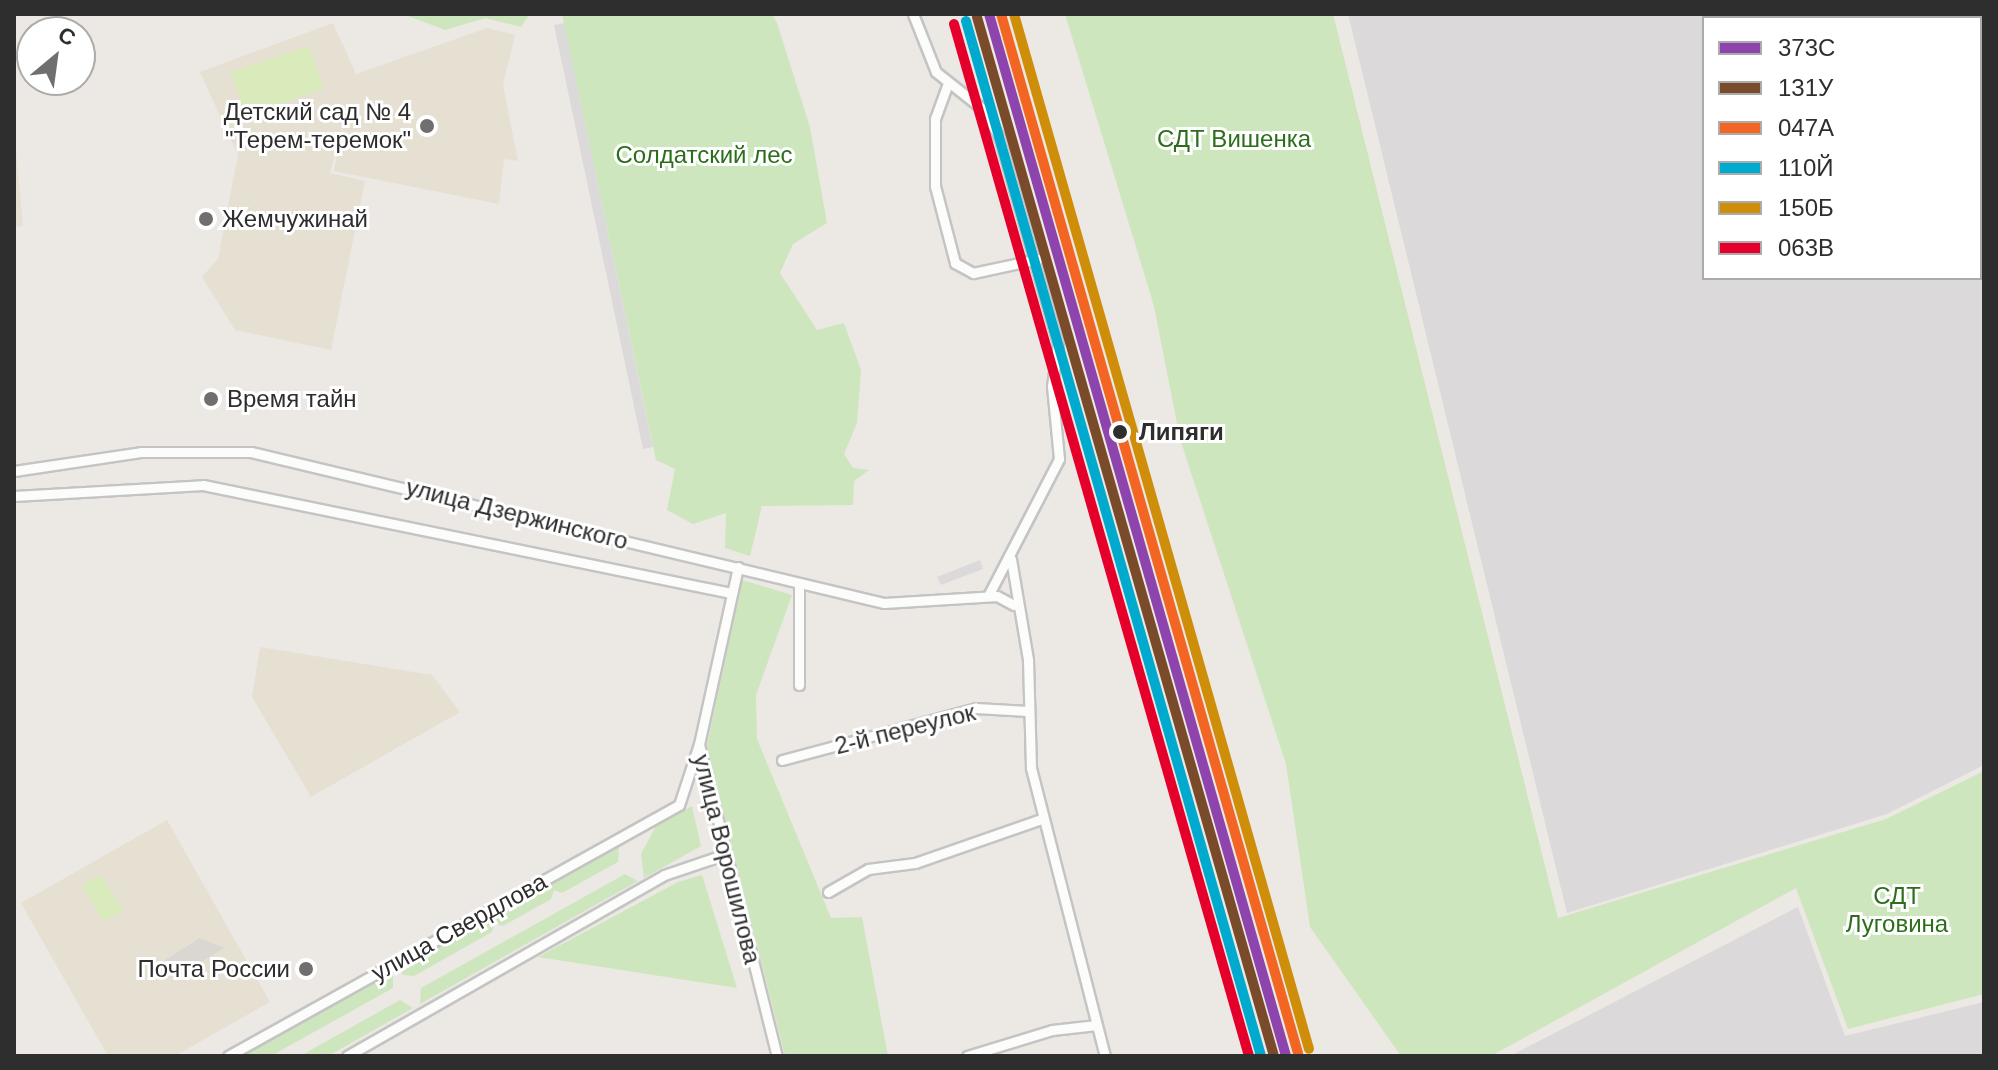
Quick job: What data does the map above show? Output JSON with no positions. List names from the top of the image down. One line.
{"streets":{"street":["улица Дзержинского","2-й переулок","улица Ворошилова","улица Свердлова"]},"crossings":[["улица Дзержинского","улица Ворошилова"],["улица Ворошилова","улица Свердлова"]],"parks":["СДТ Вишенка","Солдатский лес","СДТ Луговина"],"places":["Детский сад № 4 \"Терем-теремок\"","Жемчужинай","Время тайн","Липяги","Почта России"],"lines":["transit line 373C","transit line 047А","transit line 150Б","transit line 131У","transit line 110Й","transit line 063В"],"legend":["373C","131У","047А","110Й","150Б","063В"],"north":"top right"}
